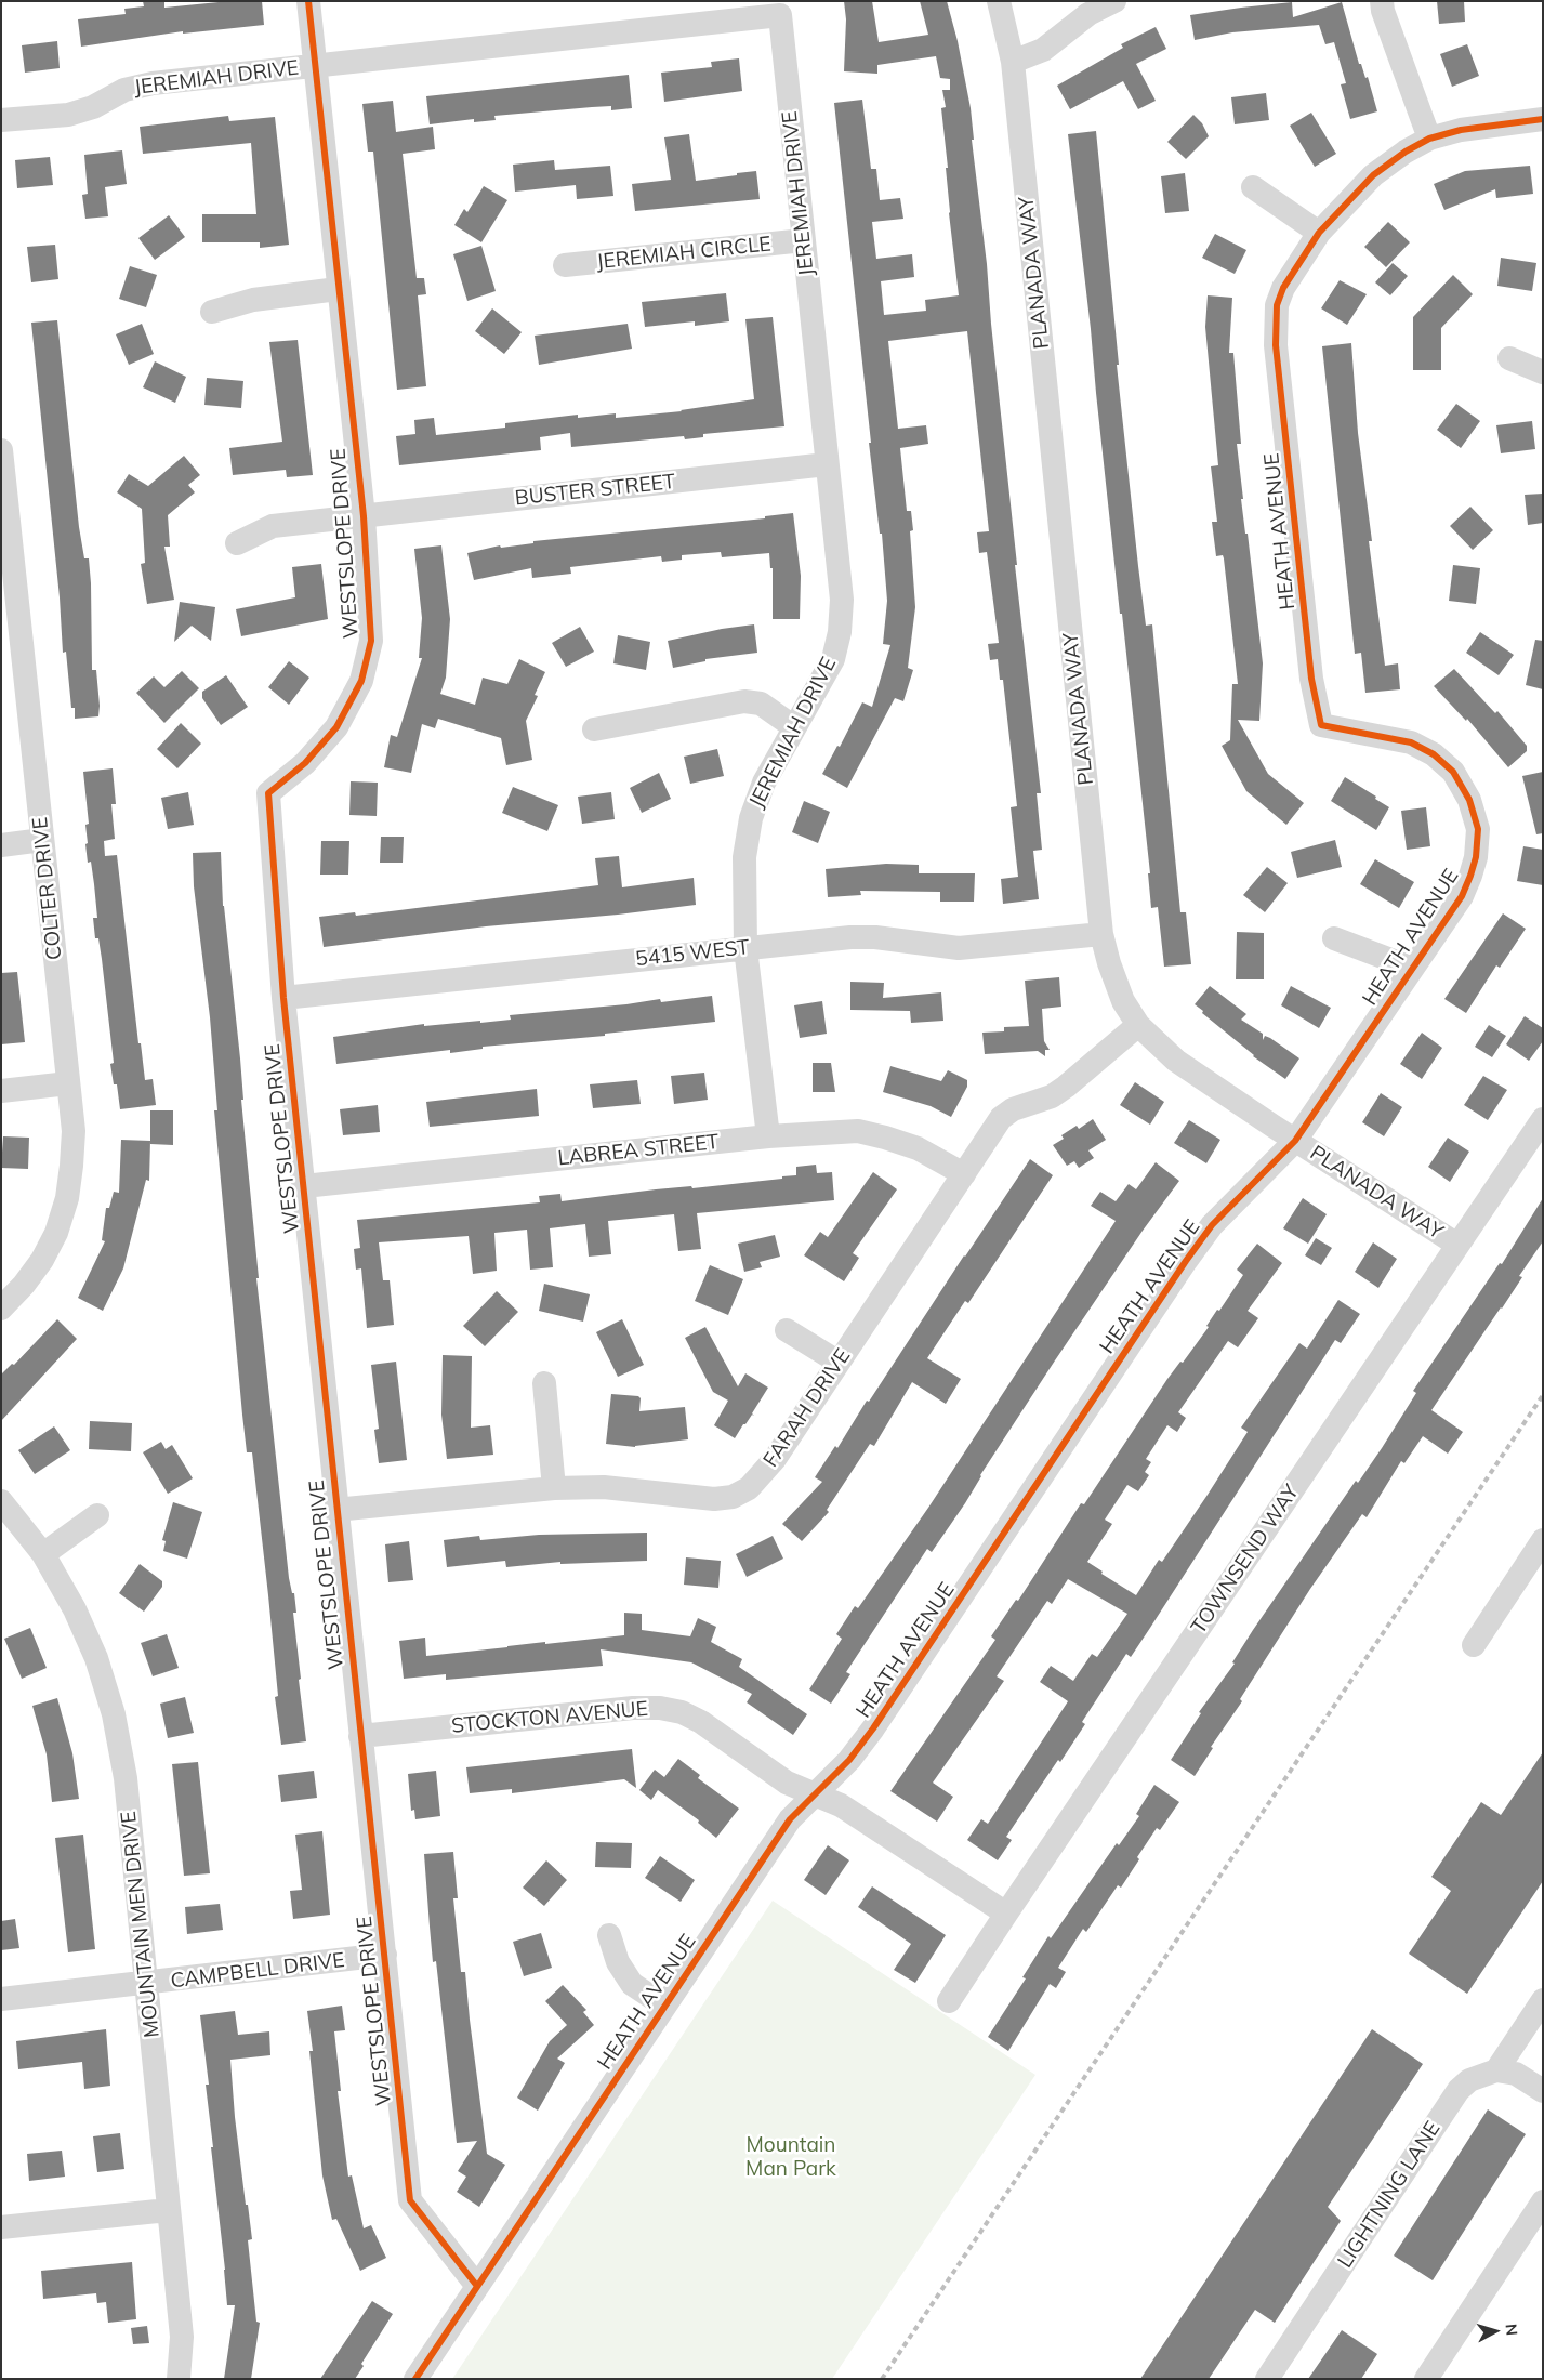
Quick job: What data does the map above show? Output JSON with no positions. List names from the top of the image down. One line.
{"streets":{"street":["JEREMIAH DRIVE","JEREMIAH CIRCLE","PLANADA WAY","BUSTER STREET","HEATH AVENUE","WESTSLOPE DRIVE","COLTER DRIVE","5415 WEST","LABREA STREET","FARAH DRIVE","TOWNSEND WAY","STOCKTON AVENUE","MOUNTAIN MEN DRIVE","CAMPBELL DRIVE","LIGHTNING LANE"]},"crossings":[["JEREMIAH DRIVE","JEREMIAH CIRCLE"],["JEREMIAH DRIVE","BUSTER STREET"],["JEREMIAH DRIVE","WESTSLOPE DRIVE"],["JEREMIAH DRIVE","5415 WEST"],["JEREMIAH DRIVE","LABREA STREET"],["PLANADA WAY","HEATH AVENUE"],["PLANADA WAY","5415 WEST"],["PLANADA WAY","FARAH DRIVE"],["PLANADA WAY","TOWNSEND WAY"],["BUSTER STREET","WESTSLOPE DRIVE"],["HEATH AVENUE","WESTSLOPE DRIVE"],["HEATH AVENUE","STOCKTON AVENUE"],["WESTSLOPE DRIVE","5415 WEST"],["WESTSLOPE DRIVE","LABREA STREET"],["WESTSLOPE DRIVE","FARAH DRIVE"],["WESTSLOPE DRIVE","STOCKTON AVENUE"],["WESTSLOPE DRIVE","CAMPBELL DRIVE"],["LABREA STREET","FARAH DRIVE"],["TOWNSEND WAY","STOCKTON AVENUE"],["MOUNTAIN MEN DRIVE","CAMPBELL DRIVE"]],"parks":["Mountain Man Park"],"north":"right"}
